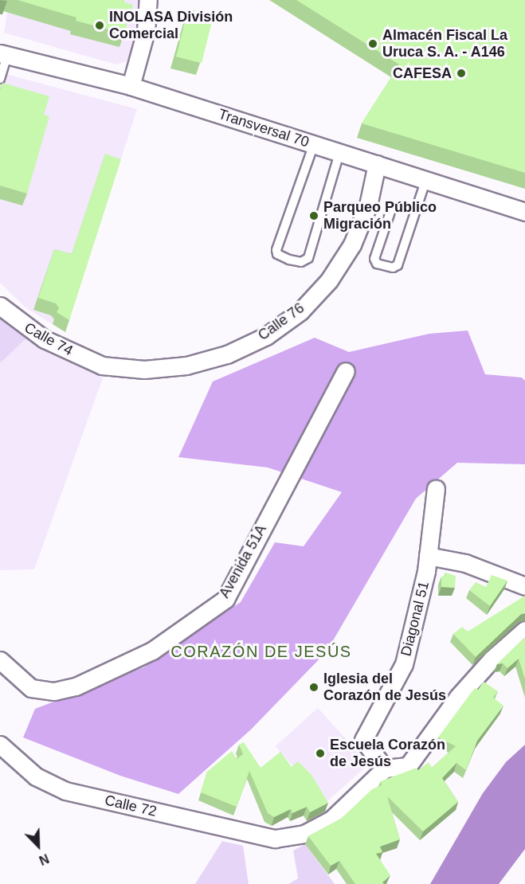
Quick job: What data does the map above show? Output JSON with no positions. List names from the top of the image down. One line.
{"streets":{"street":["Transversal 70","Calle 76","Calle 74","Avenida 51A","Diagonal 51","Calle 72"]},"crossings":[["Transversal 70","Calle 76"],["Calle 76","Calle 74"],["Diagonal 51","Calle 72"]],"districts":["CORAZÓN DE JESÚS"],"places":["INOLASA División Comercial","Almacén Fiscal La Uruca S. A. - A146","CAFESA","Parqueo Público Migración","Iglesia del Corazón de Jesús","Escuela Corazón de Jesús"],"north":"bottom right"}
